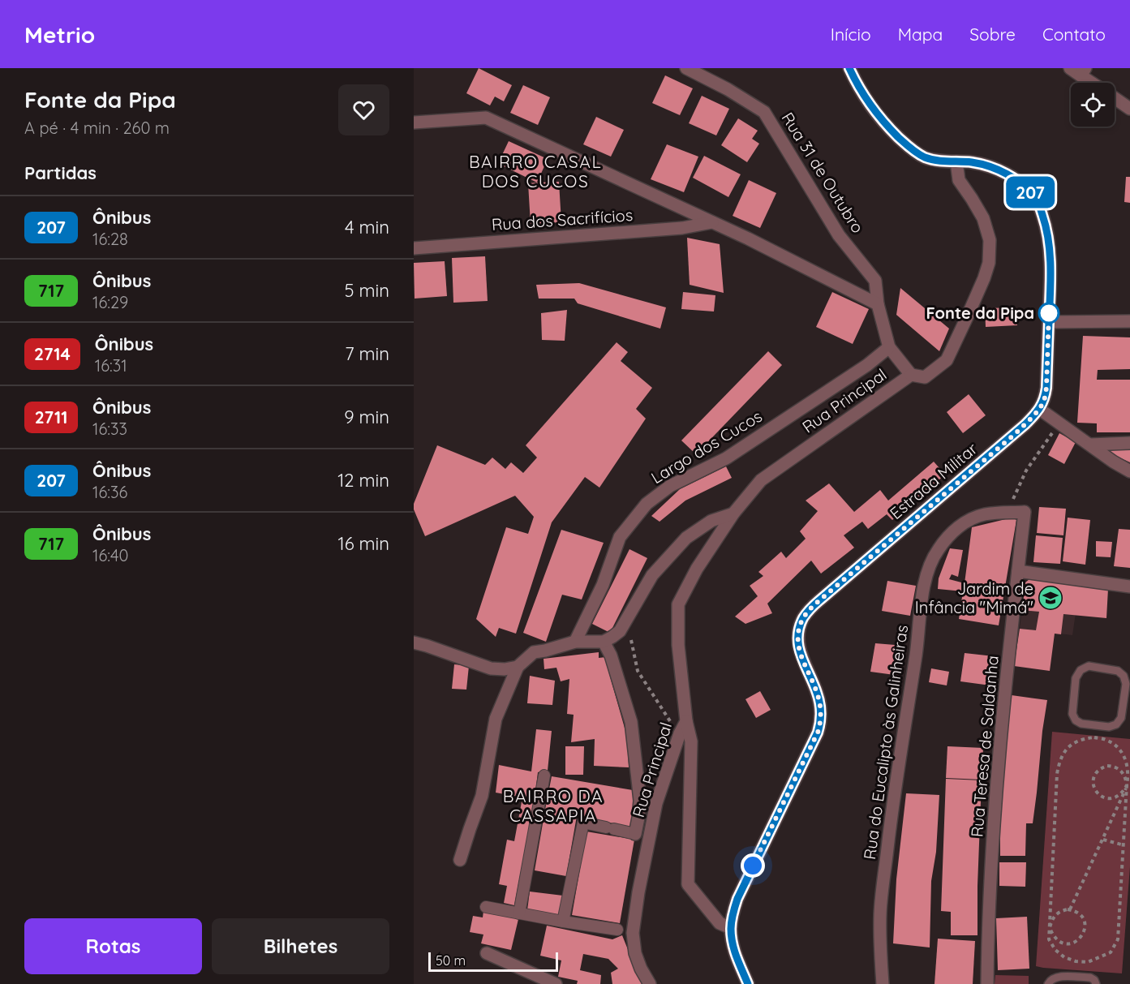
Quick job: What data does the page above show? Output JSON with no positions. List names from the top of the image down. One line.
{"streets":{"street":["Rua 31 de Outubro","Rua dos Sacrifícios","Rua Principal","Largo dos Cucos","Estrada Militar","Rua do Eucalipto às Galinheiras","Rua Teresa de Saldanha"]},"crossings":[["Rua 31 de Outubro","Rua Principal"],["Rua Principal","Largo dos Cucos"],["Rua do Eucalipto às Galinheiras","Rua Teresa de Saldanha"]],"districts":["BAIRRO CASAL DOS CUCOS","BAIRRO DA CASSAPIA"],"places":{"other":["Fonte da Pipa"],"school or university":["Jardim de Infância \"Mimá\""]},"lines":["bus line 207"],"scale_bar":"50 m","page":{"header":"Metrio","nav":["Início","Mapa","Sobre","Contato"],"heading":[["Fonte da Pipa","A pé · 4 min · 260 m"],"Partidas"],"on_map":"207","list":[{"mark":"207","name":"Ônibus","note":"16:28","value":"4 min"},{"mark":"717","name":"Ônibus","note":"16:29","value":"5 min"},{"mark":"2714","name":"Ônibus","note":"16:31","value":"7 min"},{"mark":"2711","name":"Ônibus","note":"16:33","value":"9 min"},{"mark":"207","name":"Ônibus","note":"16:36","value":"12 min"},{"mark":"717","name":"Ônibus","note":"16:40","value":"16 min"}],"buttons":["Rotas","Bilhetes"],"scale":"50 m"}}
